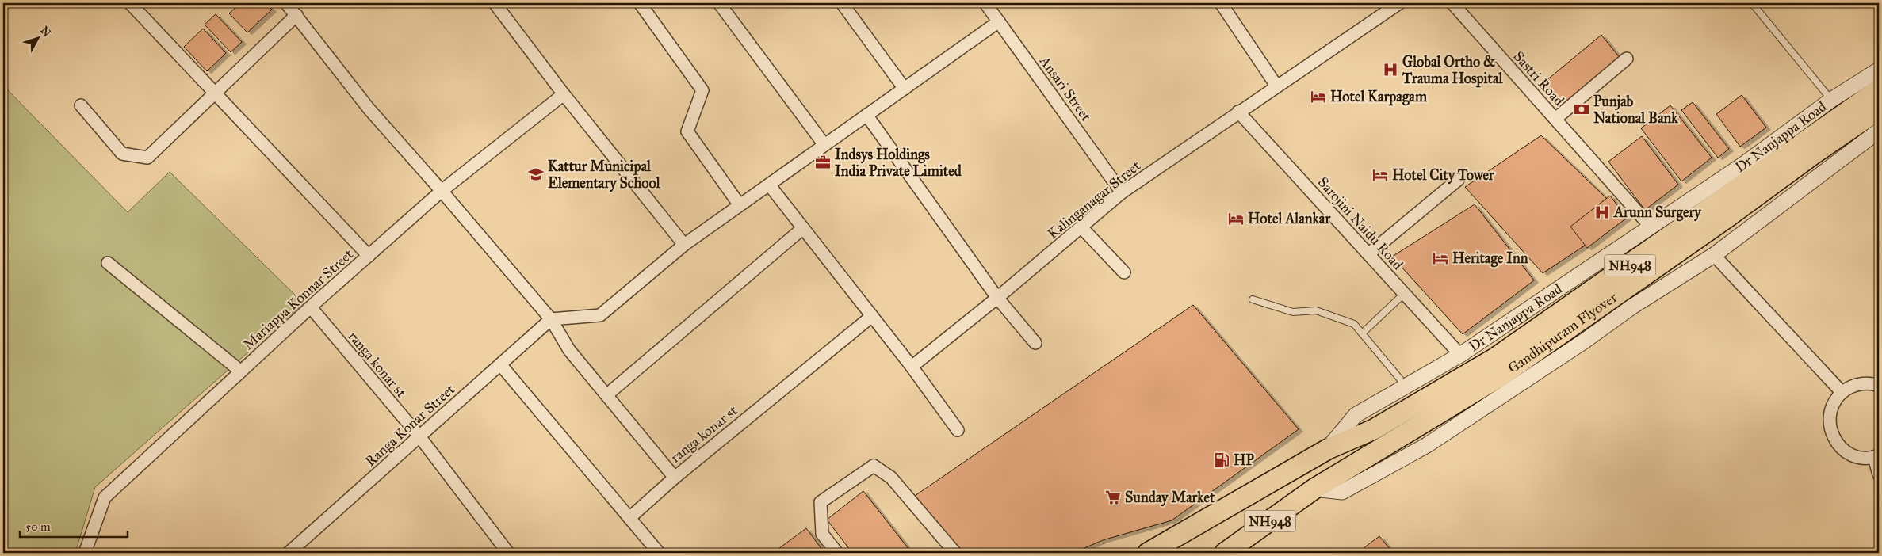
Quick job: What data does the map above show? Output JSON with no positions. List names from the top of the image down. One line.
{"streets":{"highway":["Dr Nanjappa Road","NH948","Gandhipuram Flyover"],"street":["Sastri Road","Ansari Street","Kalinganagar Street","Sarojini Naidu Road","Mariappa Konnar Street","ranga konar st","Ranga Konar Street"]},"crossings":[["Sastri Road","Dr Nanjappa Road"],["Ansari Street","Kalinganagar Street"],["Dr Nanjappa Road","Sarojini Naidu Road"],["Dr Nanjappa Road","Gandhipuram Flyover"],["Kalinganagar Street","Sarojini Naidu Road"],["NH948","Gandhipuram Flyover"],["Mariappa Konnar Street","ranga konar st"],["ranga konar st","Ranga Konar Street"]],"places":{"hospital":["Global Ortho & Trauma Hospital","Arunn Surgery"],"hotel":["Hotel Karpagam","Hotel City Tower","Hotel Alankar","Heritage Inn"],"bank":["Punjab National Bank"],"office":["Indsys Holdings India Private Limited"],"school or university":["Kattur Municipal Elementary School"],"fuel station":["HP"],"supermarket":["Sunday Market"]},"scale_bar":"50 m","north":"top right"}
